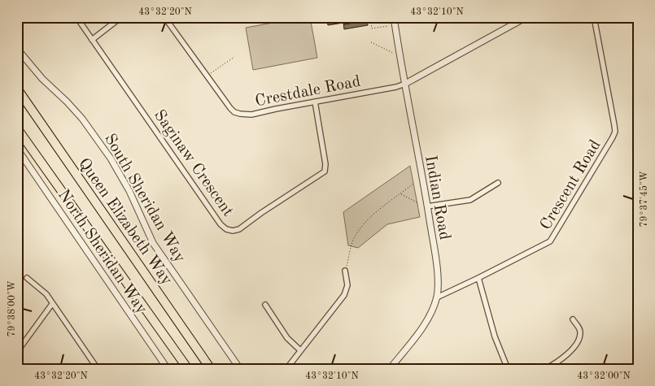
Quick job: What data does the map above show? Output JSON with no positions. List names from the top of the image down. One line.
{"streets":{"highway":["Queen Elizabeth Way"],"street":["Crestdale Road","Saginaw Crescent","Crescent Road","South Sheridan Way","Indian Road","North Sheridan Way"]},"crossings":[["Crestdale Road","Saginaw Crescent"],["Crestdale Road","Indian Road"],["Crescent Road","Indian Road"]],"coordinates":["43°32'20\"N","43°32'10\"N","79°37'45\"W","79°38'00\"W","43°32'00\"N"]}
